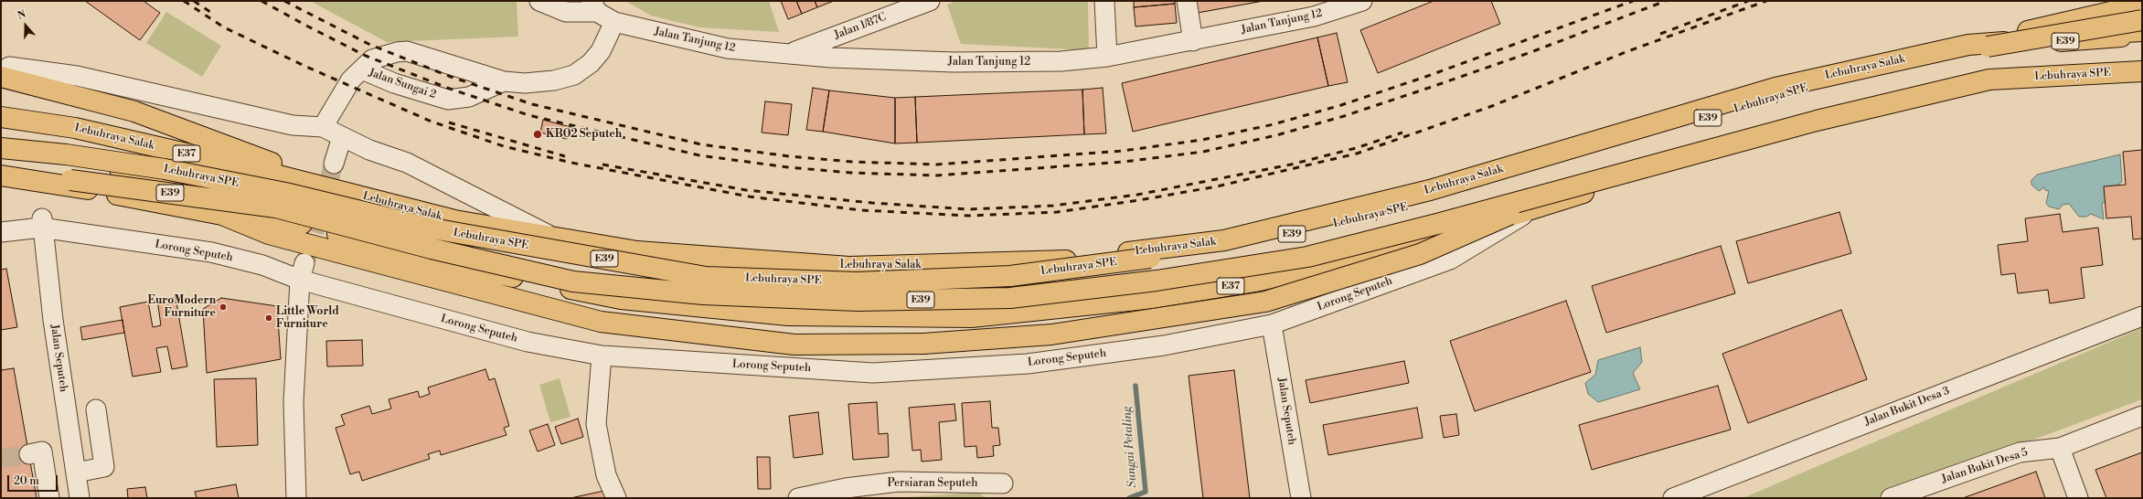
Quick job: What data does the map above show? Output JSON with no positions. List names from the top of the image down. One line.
{"streets":{"highway":["E39","Lebuhraya Salak","Lebuhraya SPE","E37"],"street":["Jalan Tanjung 12","Jalan 1/87C","Jalan Sungai 2","Lorong Seputeh","Jalan Seputeh","Jalan Bukit Desa 3","Jalan Bukit Desa 5","Persiaran Seputeh"]},"crossings":[["Jalan Tanjung 12","Jalan 1/87C"],["Jalan Tanjung 12","Jalan Sungai 2"],["Lebuhraya Salak","Lebuhraya SPE"],["E37","Lorong Seputeh"],["Lorong Seputeh","Jalan Seputeh"]],"water":["Sungai Petaling"],"places":["KB02 Seputeh","EuroModern Furniture","Little World Furniture"],"scale_bar":"20 m","north":"top"}
